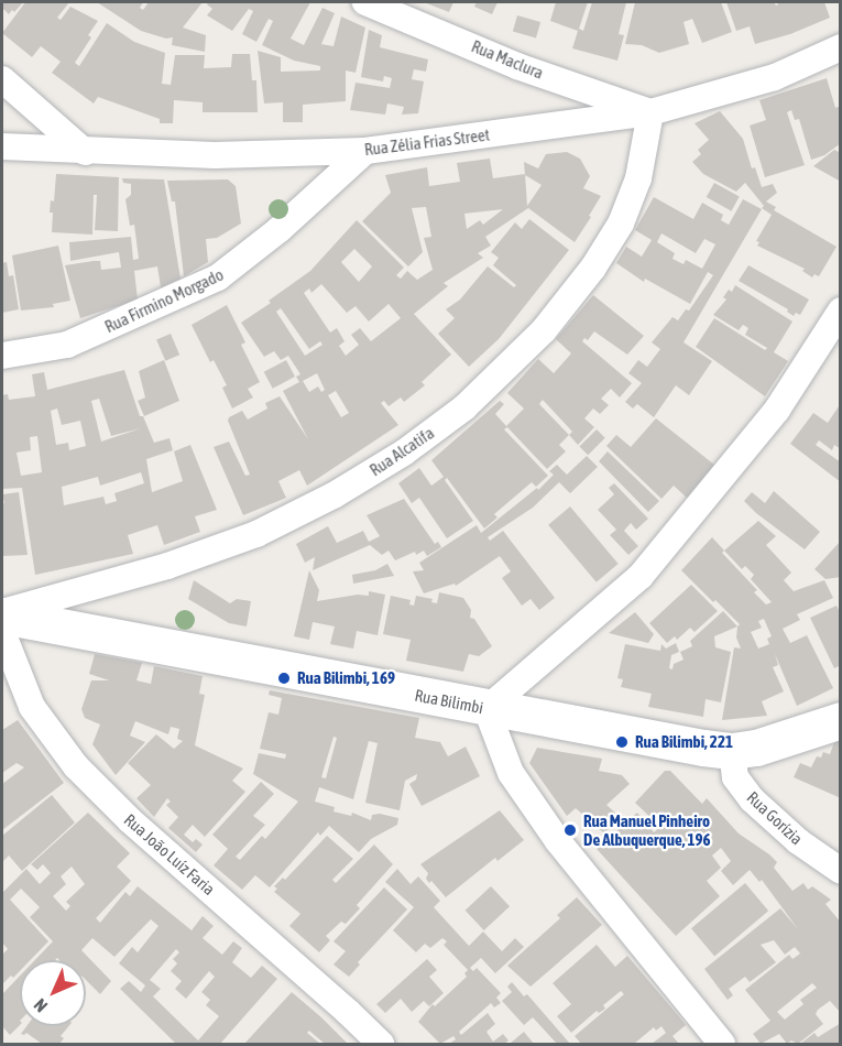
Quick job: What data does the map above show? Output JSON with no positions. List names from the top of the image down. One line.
{"streets":{"street":["Rua Maclura","Rua Zélia Frias Street","Rua Firmino Morgado","Rua Alcatifa","Rua Bilimbi","Rua Gorízia","Rua João Luíz Faria"]},"crossings":[["Rua Maclura","Rua Zélia Frias Street"],["Rua Maclura","Rua Alcatifa"],["Rua Zélia Frias Street","Rua Firmino Morgado"],["Rua Zélia Frias Street","Rua Alcatifa"],["Rua Alcatifa","Rua Bilimbi"],["Rua Bilimbi","Rua Gorízia"]],"places":["Rua Bilimbi, 169","Rua Bilimbi, 221","Rua Manuel Pinheiro De Albuquerque, 196"],"north":"bottom left"}
